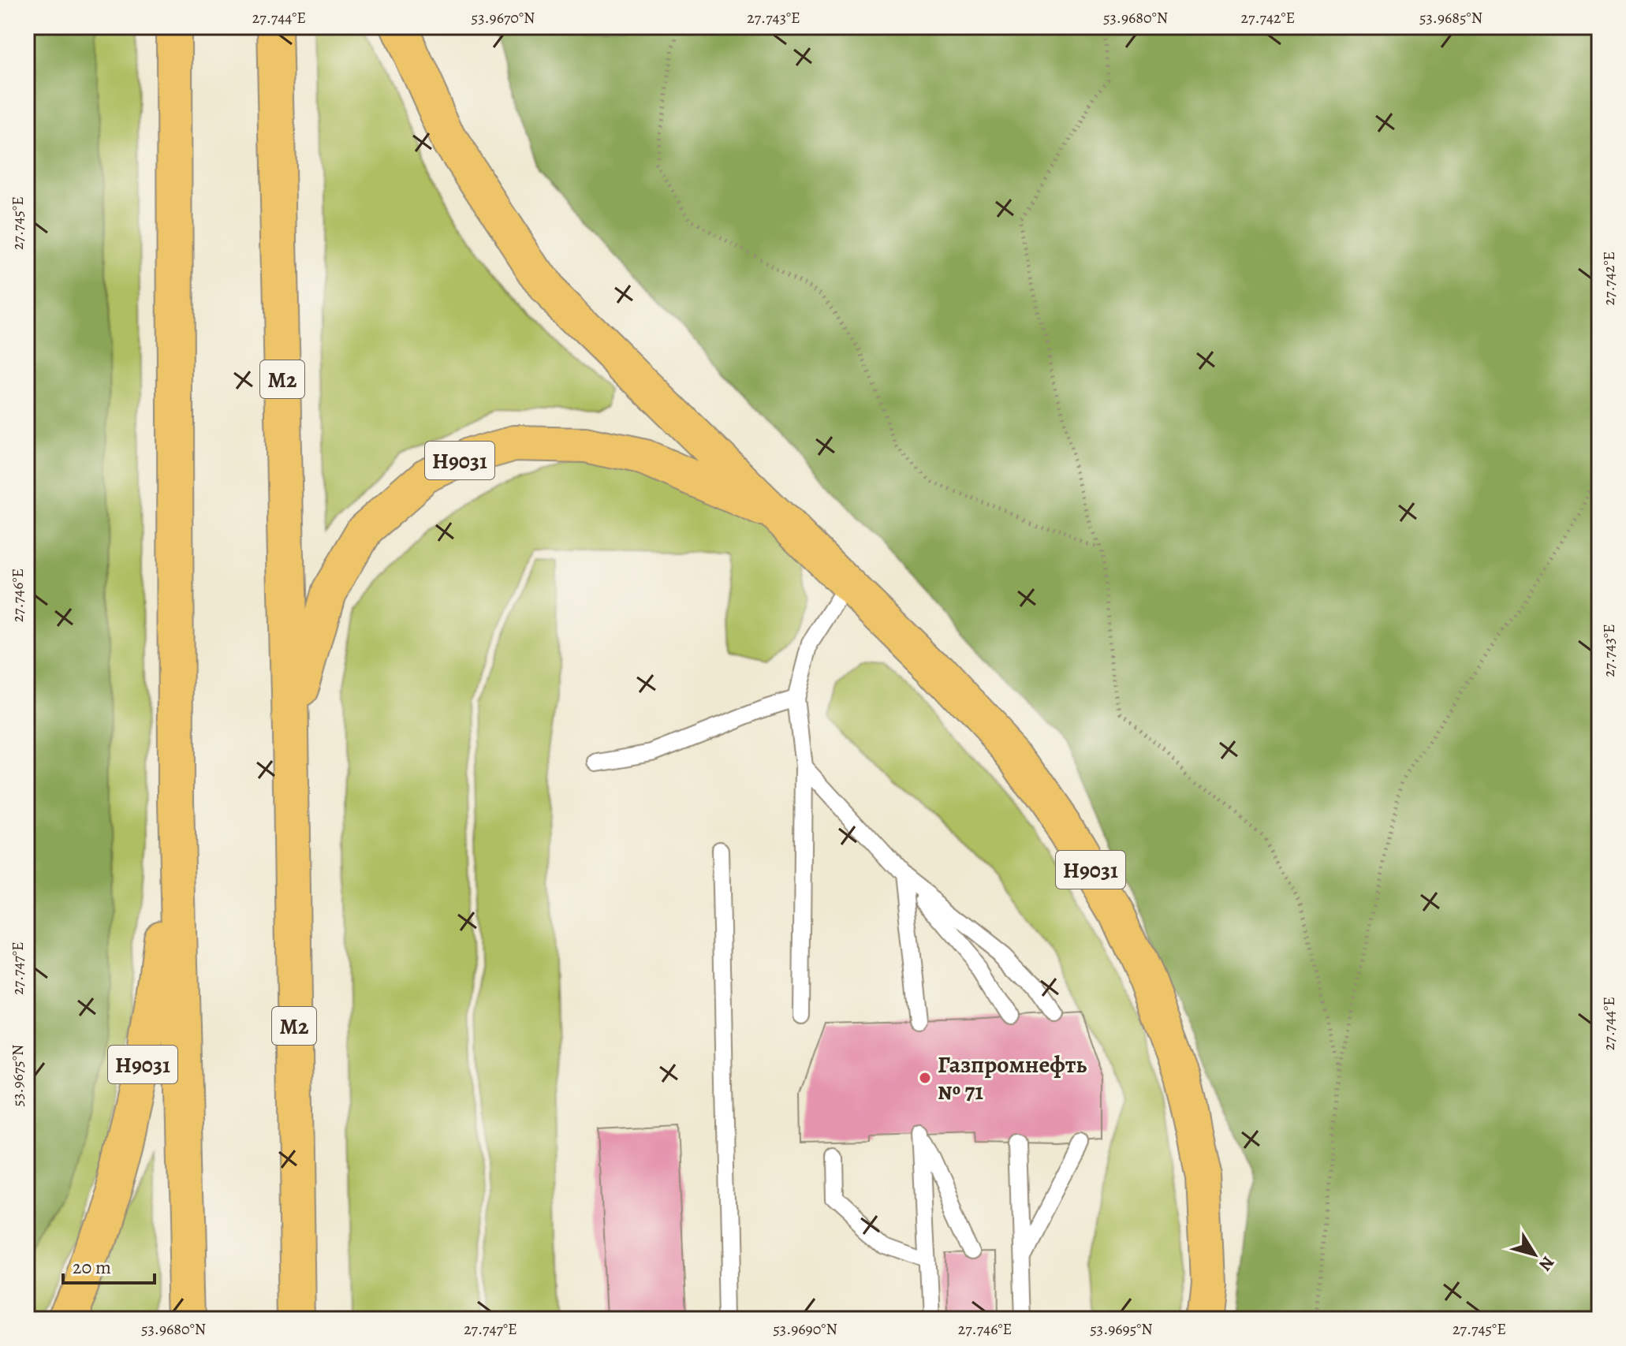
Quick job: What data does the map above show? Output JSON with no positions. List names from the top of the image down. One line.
{"streets":{"highway":["М2","Н9031"]},"crossings":[["М2","Н9031"]],"places":["Газпромнефть № 71"],"scale_bar":"20 m","north":"bottom right","coordinates":["27.744°E","53.9670°N","27.743°E","53.9680°N","27.742°E","53.9685°N","27.745°E","27.746°E","27.747°E","53.9675°N","53.9690°N","53.9695°N"]}
